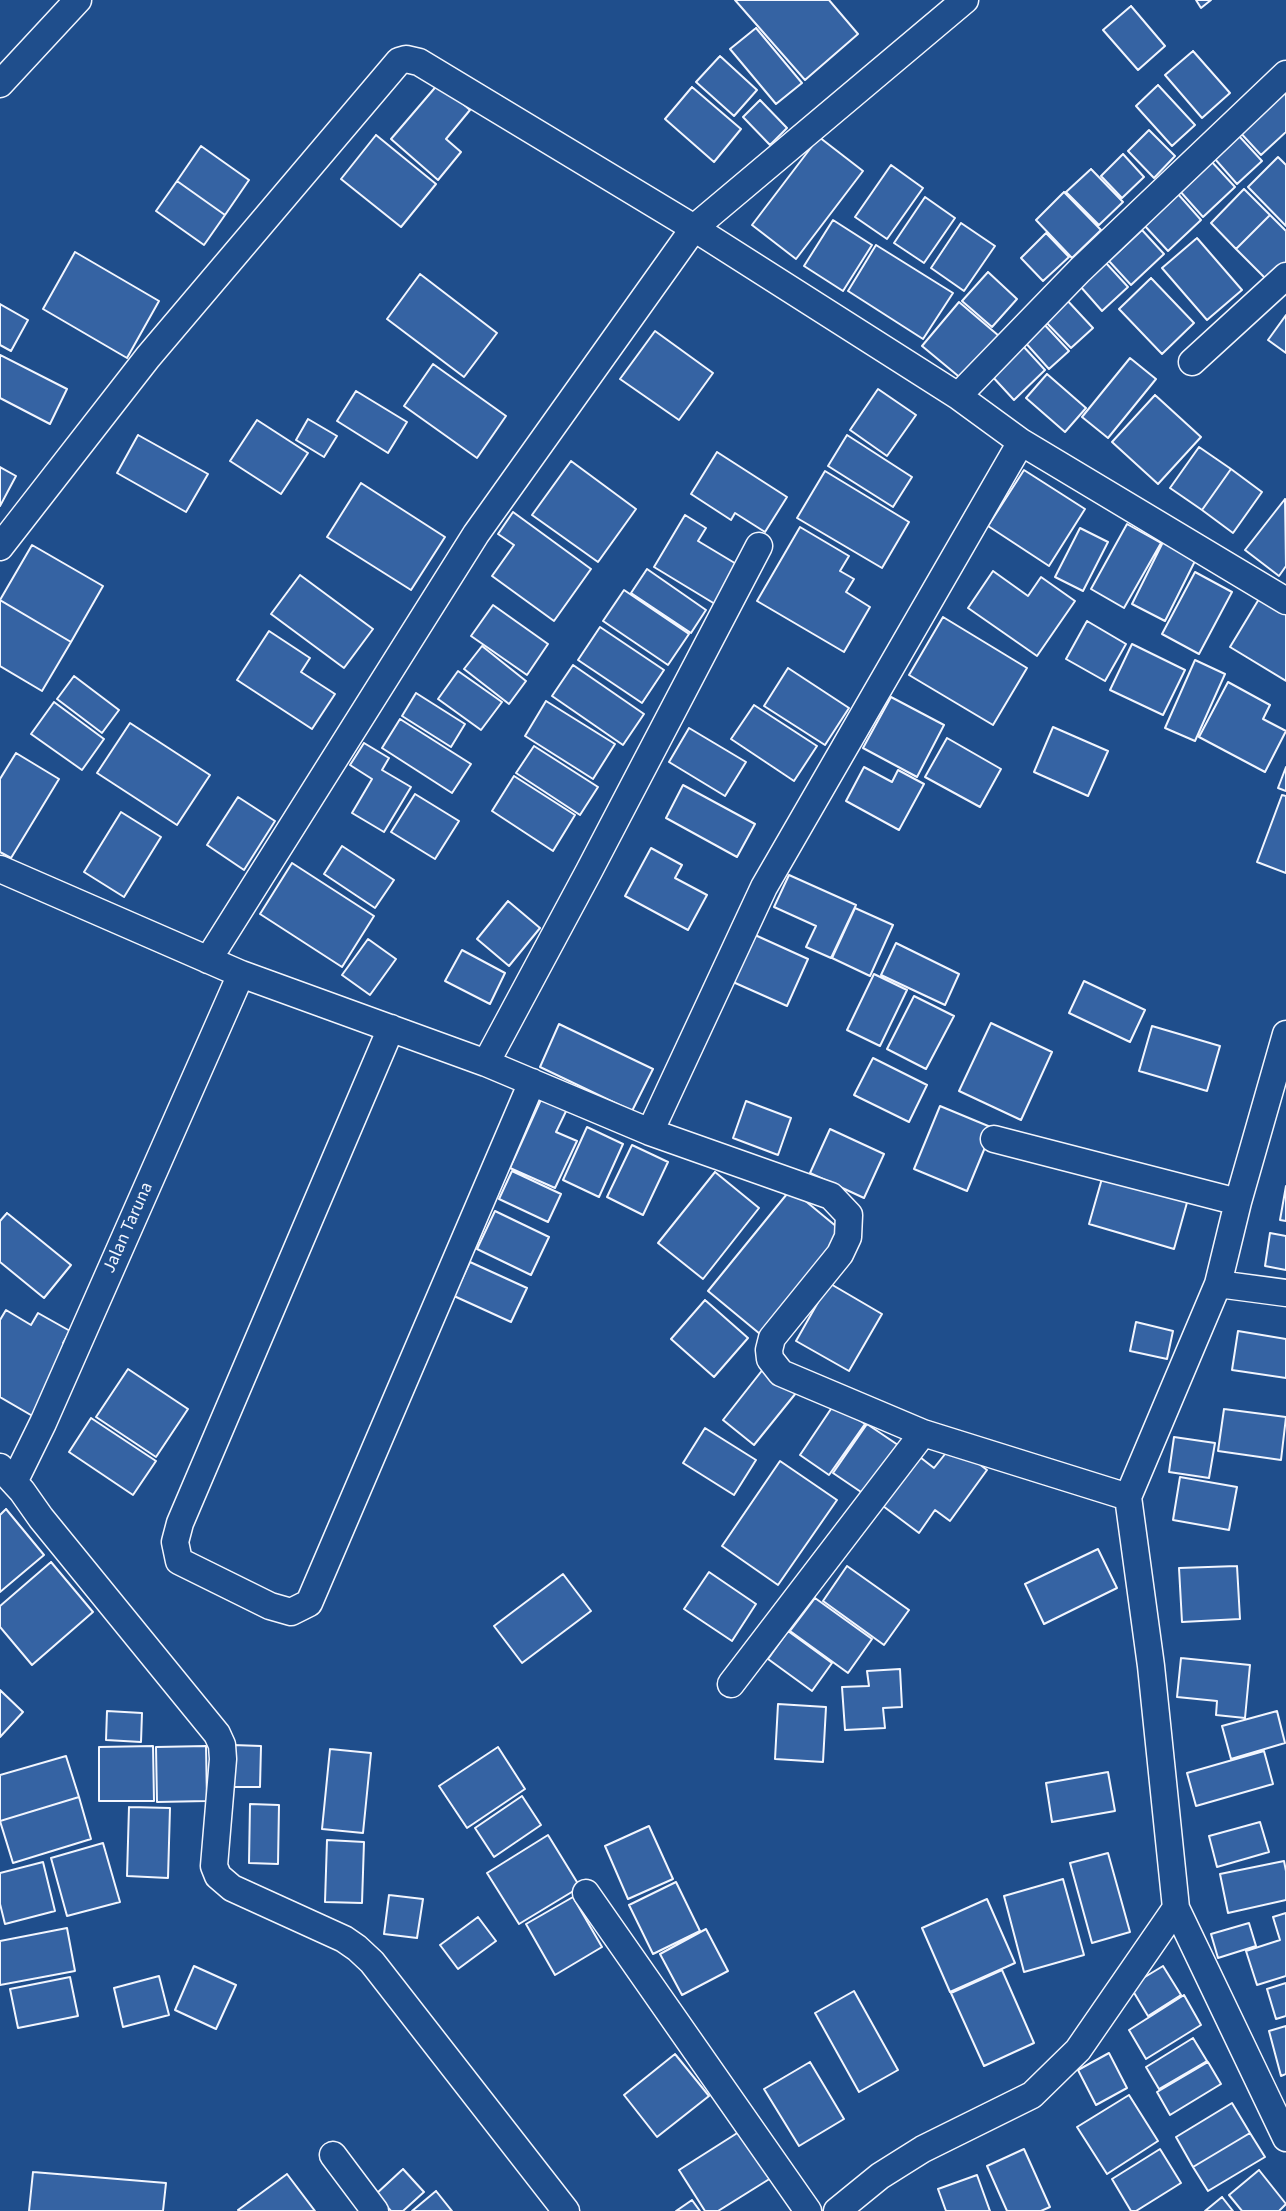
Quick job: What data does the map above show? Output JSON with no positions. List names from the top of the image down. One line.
{"streets":{"street":["Jalan Taruna"]}}
